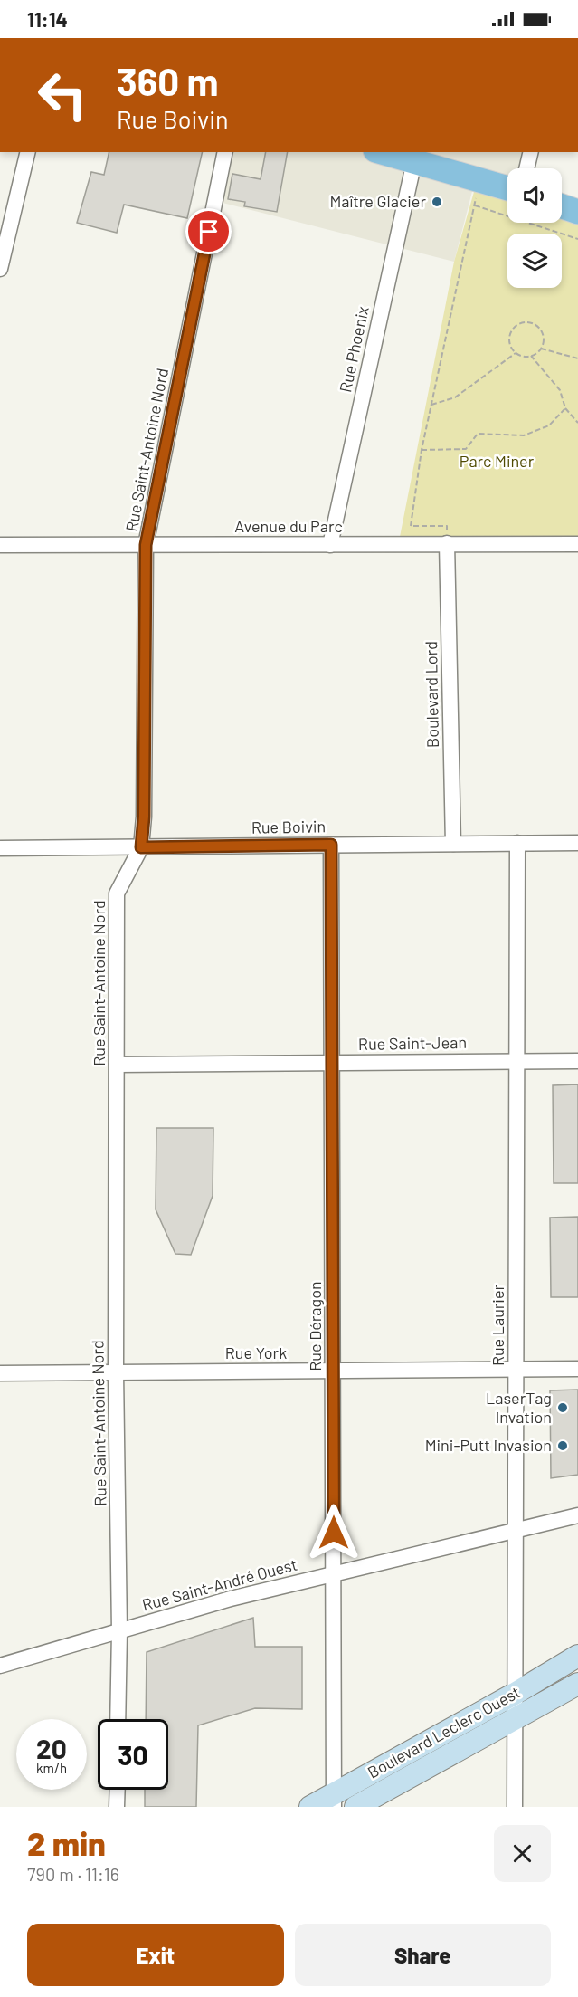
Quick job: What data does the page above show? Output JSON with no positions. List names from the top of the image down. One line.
{"streets":{"street":["Rue Phoenix","Rue Saint-Antoine Nord","Avenue du Parc","Boulevard Lord","Rue Boivin","Rue Saint-Jean","Rue Laurier","Rue Déragon","Rue York","Rue Saint-André Ouest","Boulevard Leclerc Ouest"]},"crossings":[["Rue Phoenix","Avenue du Parc"],["Rue Saint-Antoine Nord","Avenue du Parc"],["Rue Saint-Antoine Nord","Rue Boivin"],["Rue Saint-Antoine Nord","Rue Saint-Jean"],["Rue Saint-Antoine Nord","Rue York"],["Rue Saint-Antoine Nord","Rue Saint-André Ouest"],["Avenue du Parc","Boulevard Lord"],["Boulevard Lord","Rue Boivin"],["Rue Boivin","Rue Laurier"],["Rue Boivin","Rue Déragon"],["Rue Saint-Jean","Rue Laurier"],["Rue Saint-Jean","Rue Déragon"],["Rue Laurier","Rue York"],["Rue Laurier","Rue Saint-André Ouest"],["Rue Laurier","Boulevard Leclerc Ouest"],["Rue Déragon","Rue York"],["Rue Déragon","Rue Saint-André Ouest"],["Rue Déragon","Boulevard Leclerc Ouest"]],"parks":["Parc Miner"],"places":["Maître Glacier","LaserTag Invation","Mini-Putt Invasion"],"page":{"status":"11:14","turn":["360 m","Rue Boivin"],"speed":"20 km/h","limit":"30","heading":["2 min","790 m · 11:16"],"buttons":["Exit","Share"]}}
